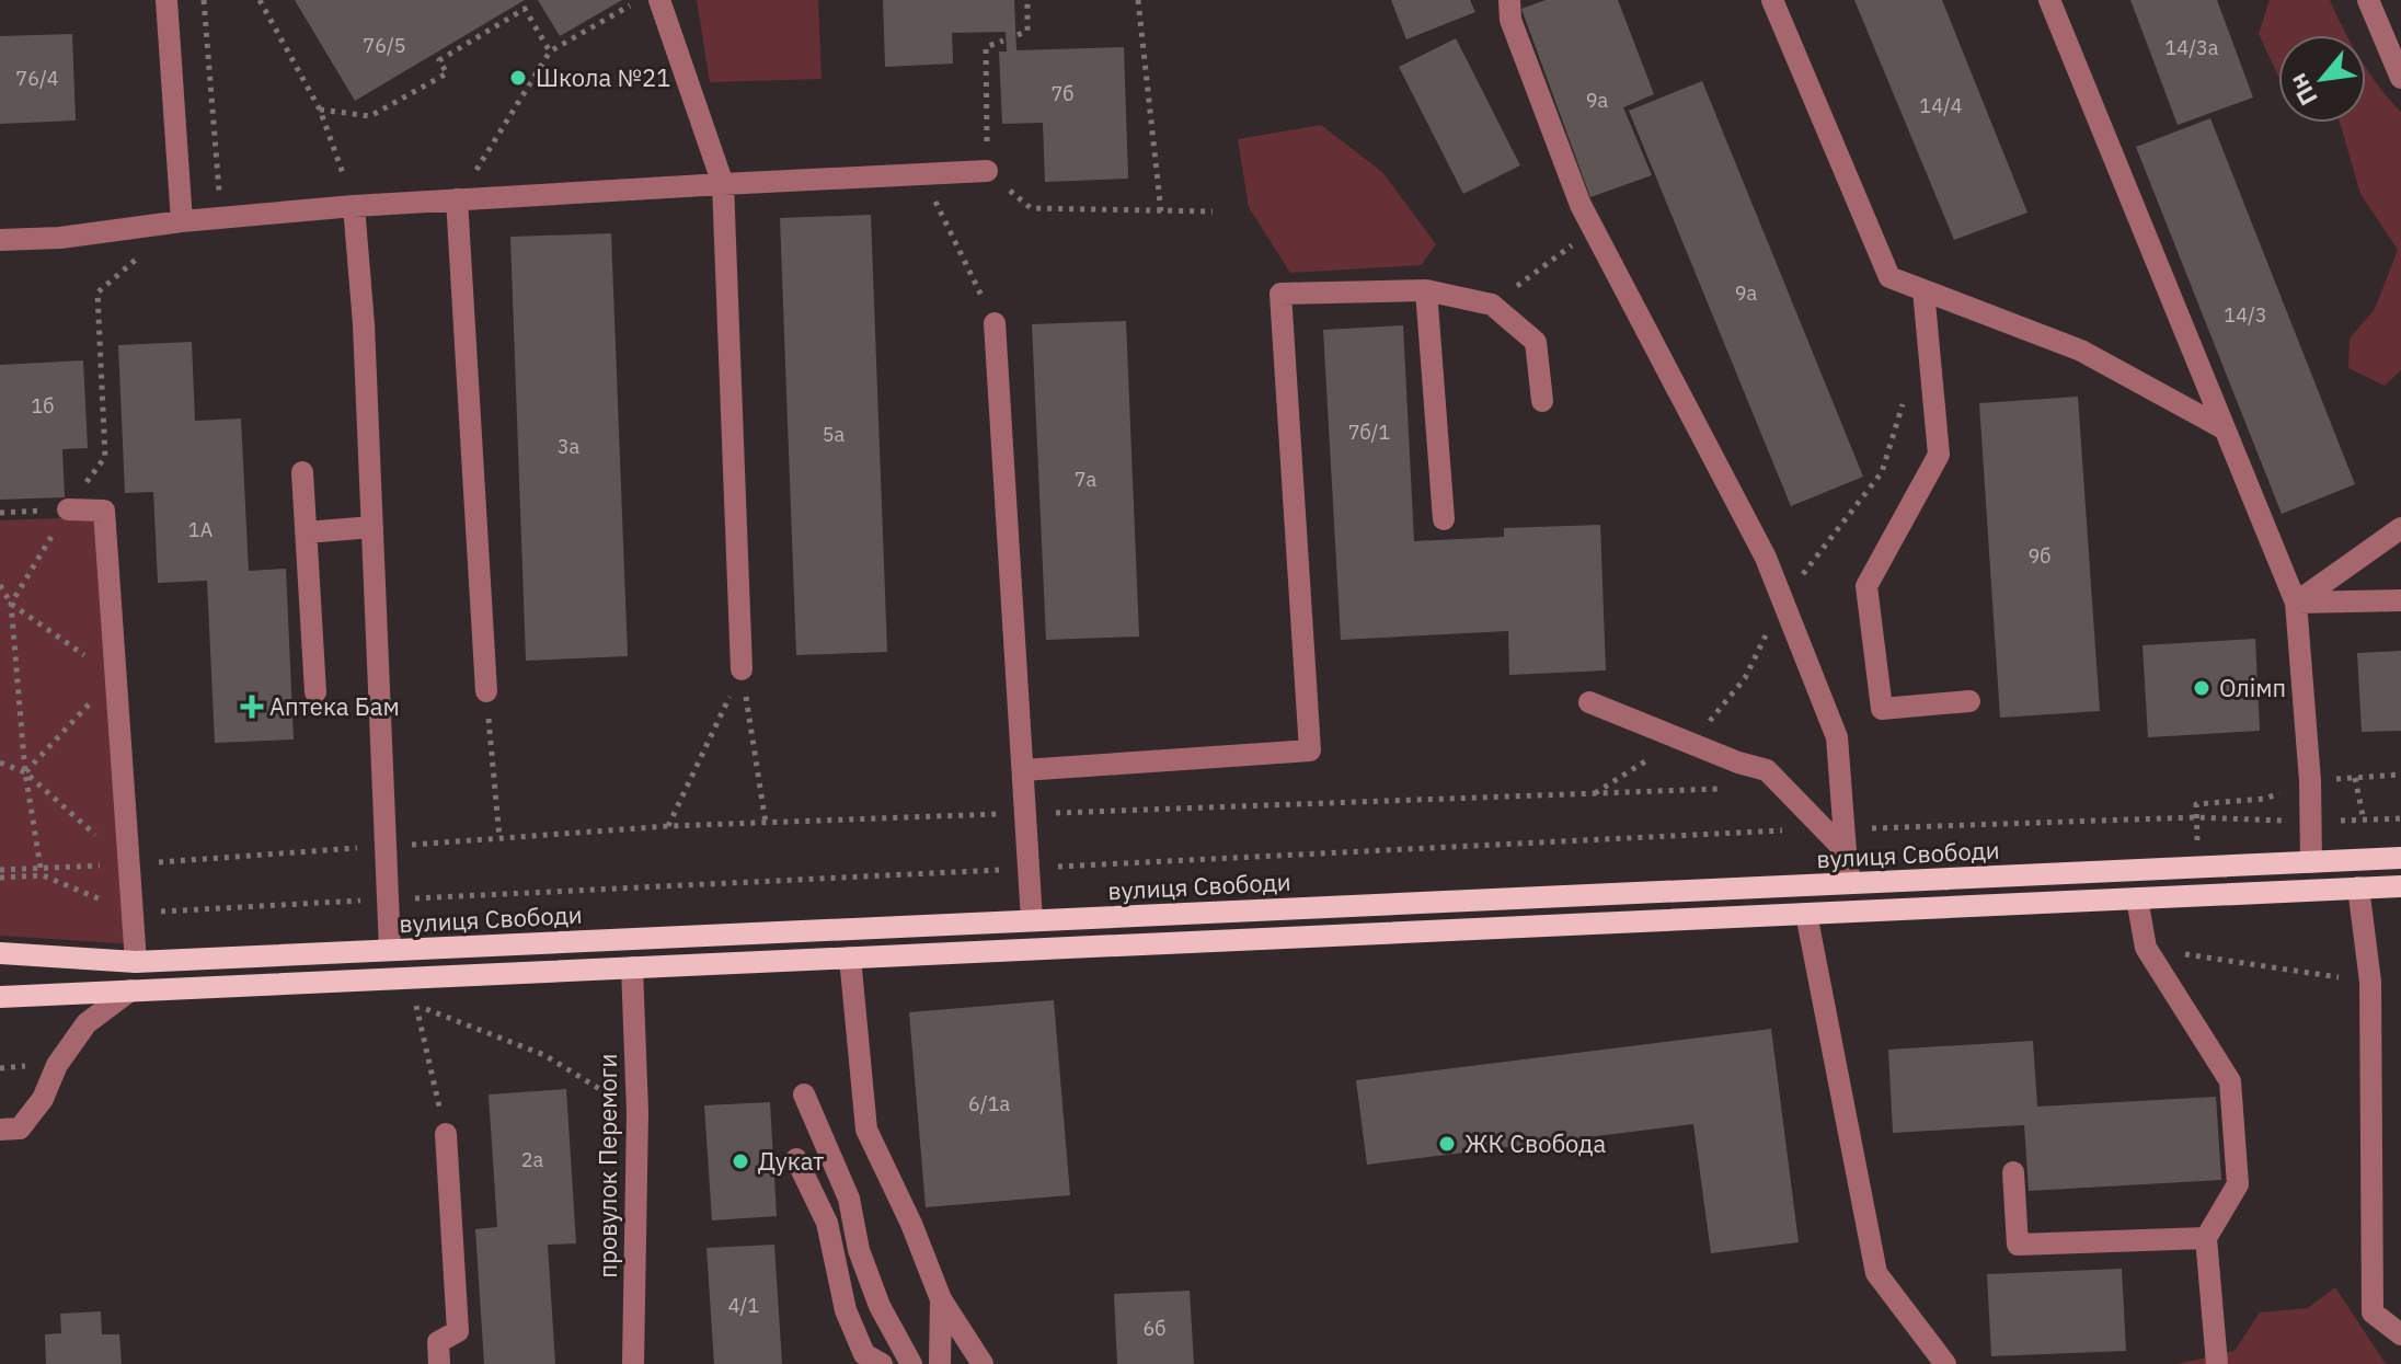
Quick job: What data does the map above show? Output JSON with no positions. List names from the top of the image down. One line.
{"streets":{"main road":["вулиця Свободи"],"street":["провулок Перемоги"]},"places":{"other":["Школа №21","Олімп","ЖК Свобода","Дукат"],"health":["Аптека Бам"]},"house_numbers":["76/5","14/3а","76/4","7б","9а","14/4","9а","14/3","1б","7б/1","5а","3а","7а","1А","9б","6/1а","2а","4/1","6б"],"north":"bottom left"}
